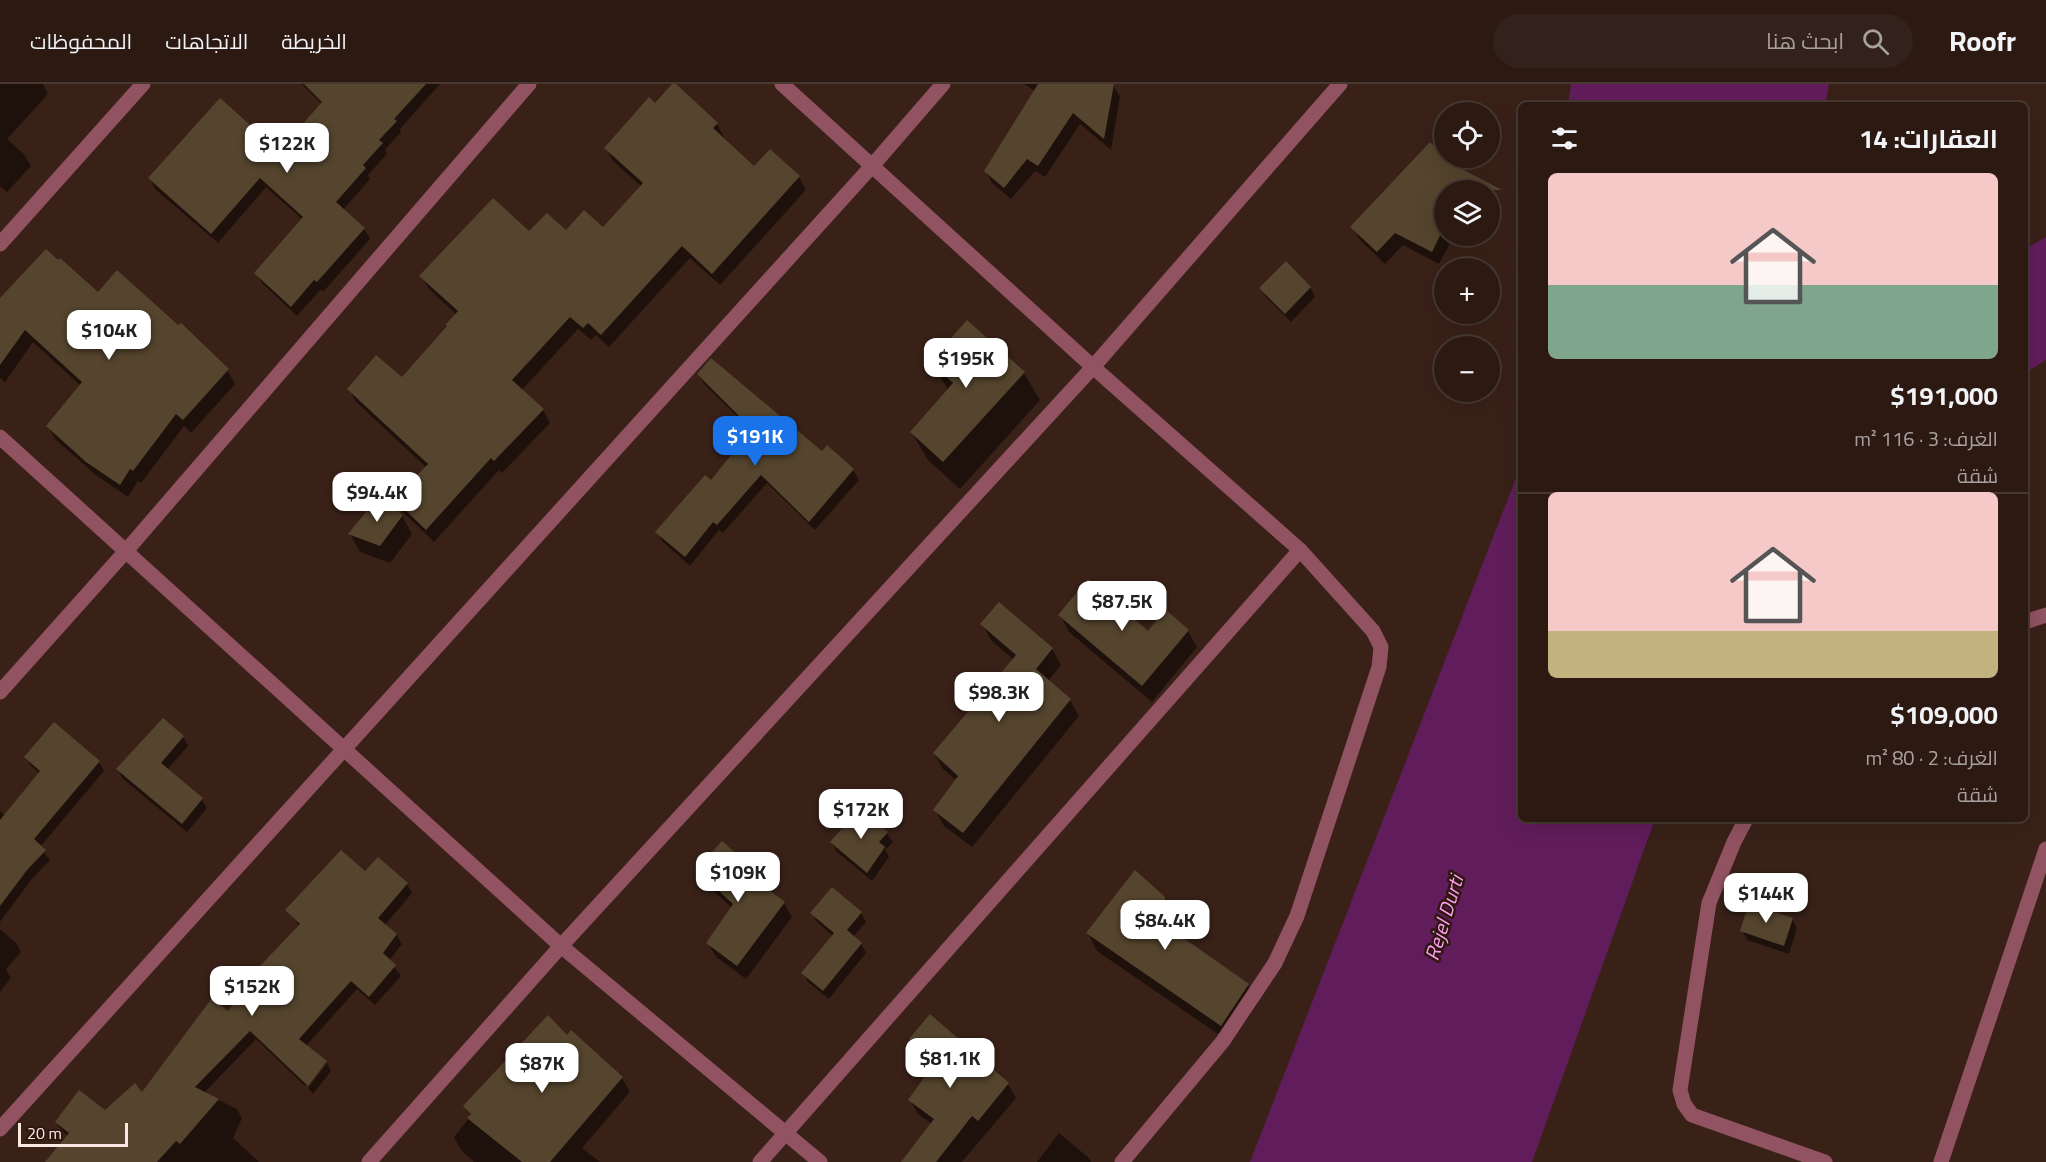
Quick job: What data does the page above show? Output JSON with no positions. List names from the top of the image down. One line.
{"water":["Rejel Durti"],"scale_bar":"20 m","page":{"header":"Roofr","search":"ابحث هنا","nav":["الخريطة","الاتجاهات","المحفوظات"],"map_buttons":["+","−"],"heading":"العقارات: 14","price":["$122K","$104K","$195K","$191K","$94.4K","$87.5K","$98.3K","$172K","$109K","$144K","$84.4K","$152K","$81.1K","$87K"],"list":[{"name":"$191,000","note":"الغرف: 3 · 116 m² · شقة"},{"name":"$109,000","note":"الغرف: 2 · 80 m² · شقة"}],"scale":"20 m"}}
